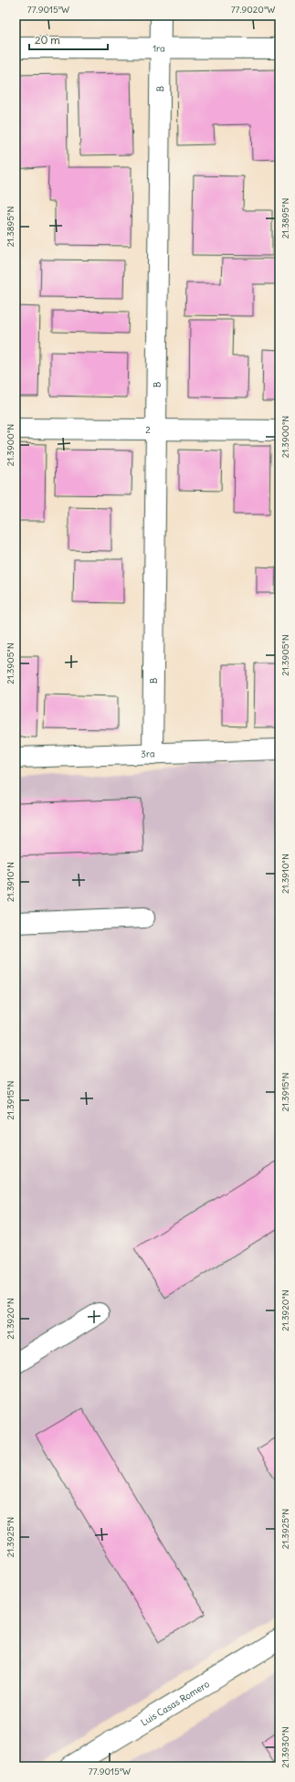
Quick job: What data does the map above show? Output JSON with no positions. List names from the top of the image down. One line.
{"streets":{"street":["1ra","B","2","3ra","Luis Casas Romero"]},"crossings":[["1ra","B"],["B","2"],["B","3ra"]],"scale_bar":"20 m","coordinates":["77.9015°W","77.9020°W","21.3895°N","21.3900°N","21.3905°N","21.3910°N","21.3915°N","21.3920°N","21.3925°N","21.3930°N"]}
